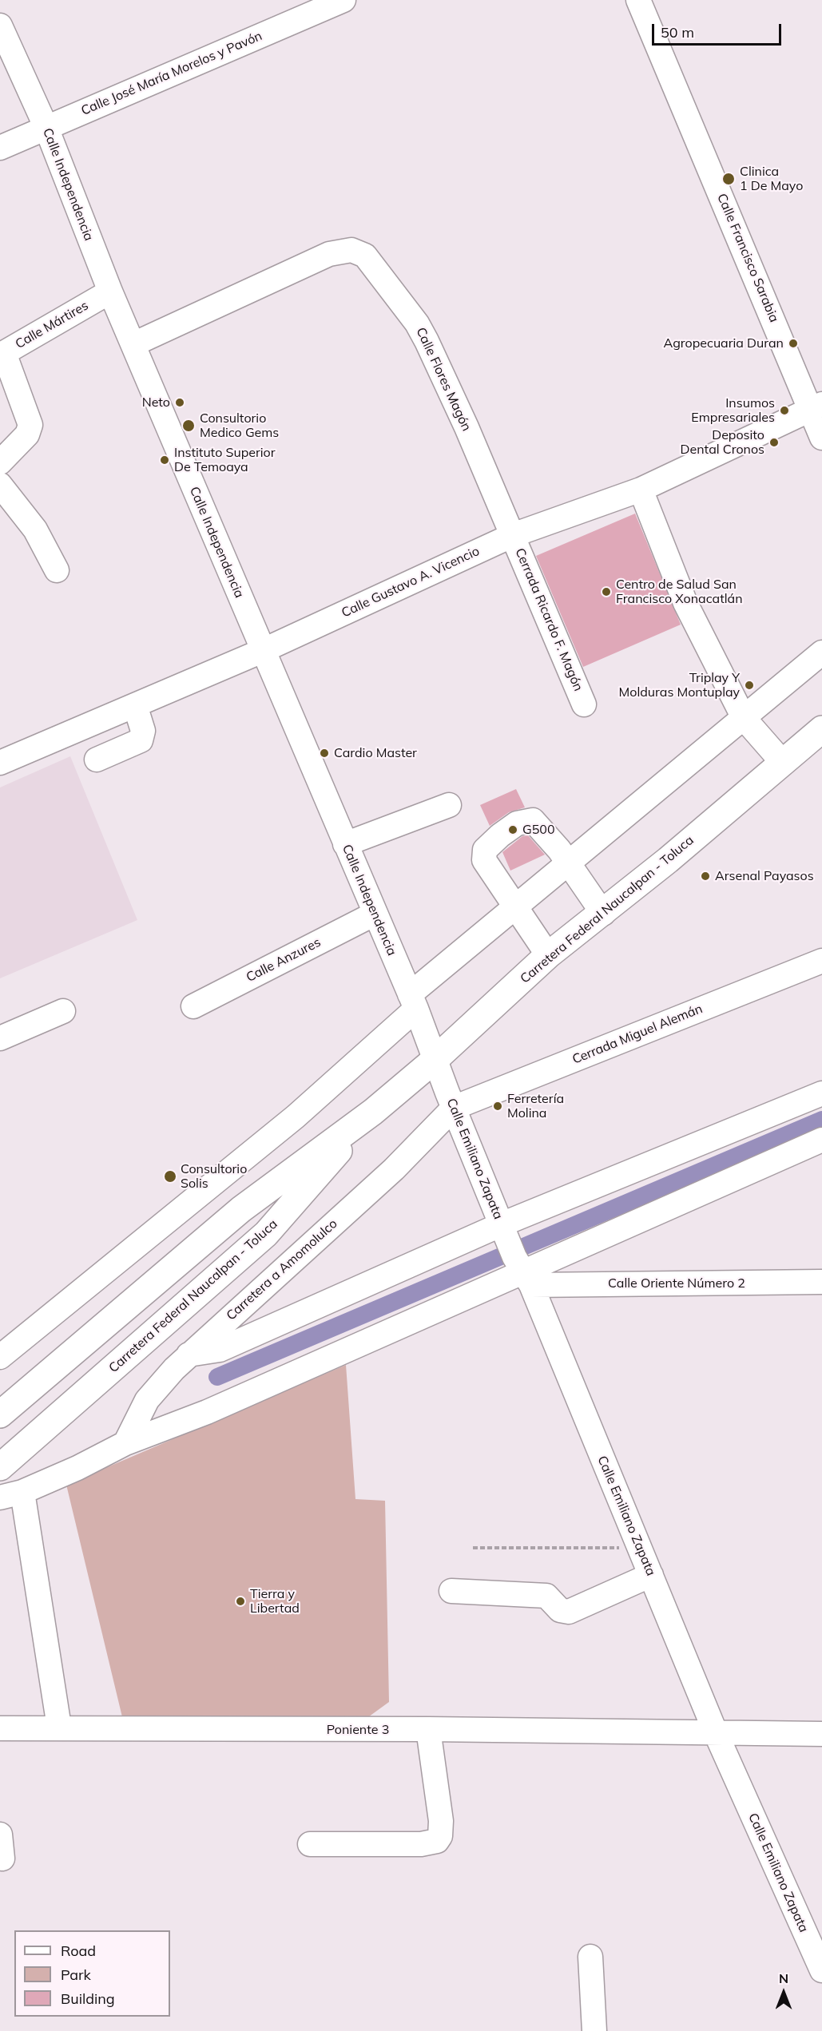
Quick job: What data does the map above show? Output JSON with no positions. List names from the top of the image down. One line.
{"streets":{"main road":["Carretera Federal Naucalpan - Toluca"],"street":["Calle José María Morelos y Pavón","Calle Independencia","Calle Francisco Sarabia","Calle Mártires","Calle Flores Magón","Calle Gustavo A. Vicencio","Cerrada Ricardo F. Magón","Calle Anzures","Cerrada Miguel Alemán","Calle Emiliano Zapata","Carretera a Amomolulco","Calle Oriente Número 2","Poniente 3"]},"crossings":[["Calle José María Morelos y Pavón","Calle Independencia"],["Calle Independencia","Calle Mártires"],["Calle Independencia","Calle Flores Magón"],["Calle Independencia","Calle Gustavo A. Vicencio"],["Calle Independencia","Carretera Federal Naucalpan - Toluca"],["Calle Independencia","Calle Anzures"],["Calle Independencia","Calle Emiliano Zapata"],["Calle Francisco Sarabia","Calle Gustavo A. Vicencio"],["Calle Flores Magón","Calle Gustavo A. Vicencio"],["Calle Flores Magón","Cerrada Ricardo F. Magón"],["Calle Gustavo A. Vicencio","Cerrada Ricardo F. Magón"],["Carretera Federal Naucalpan - Toluca","Calle Emiliano Zapata"],["Cerrada Miguel Alemán","Calle Emiliano Zapata"],["Cerrada Miguel Alemán","Carretera a Amomolulco"],["Calle Emiliano Zapata","Carretera a Amomolulco"],["Calle Emiliano Zapata","Calle Oriente Número 2"],["Calle Emiliano Zapata","Poniente 3"]],"places":["Clinica 1 De Mayo","Agropecuaria Duran","Neto","Insumos Empresariales","Consultorio Medico Gems","Deposito Dental Cronos","Instituto Superior De Temoaya","Centro de Salud San Francisco Xonacatlán","Triplay Y Molduras Montuplay","Cardio Master","G500","Arsenal Payasos","Ferretería Molina","Consultorio Solis","Tierra y Libertad"],"legend":["Road","Park","Building"],"scale_bar":"50 m","north":"top"}
